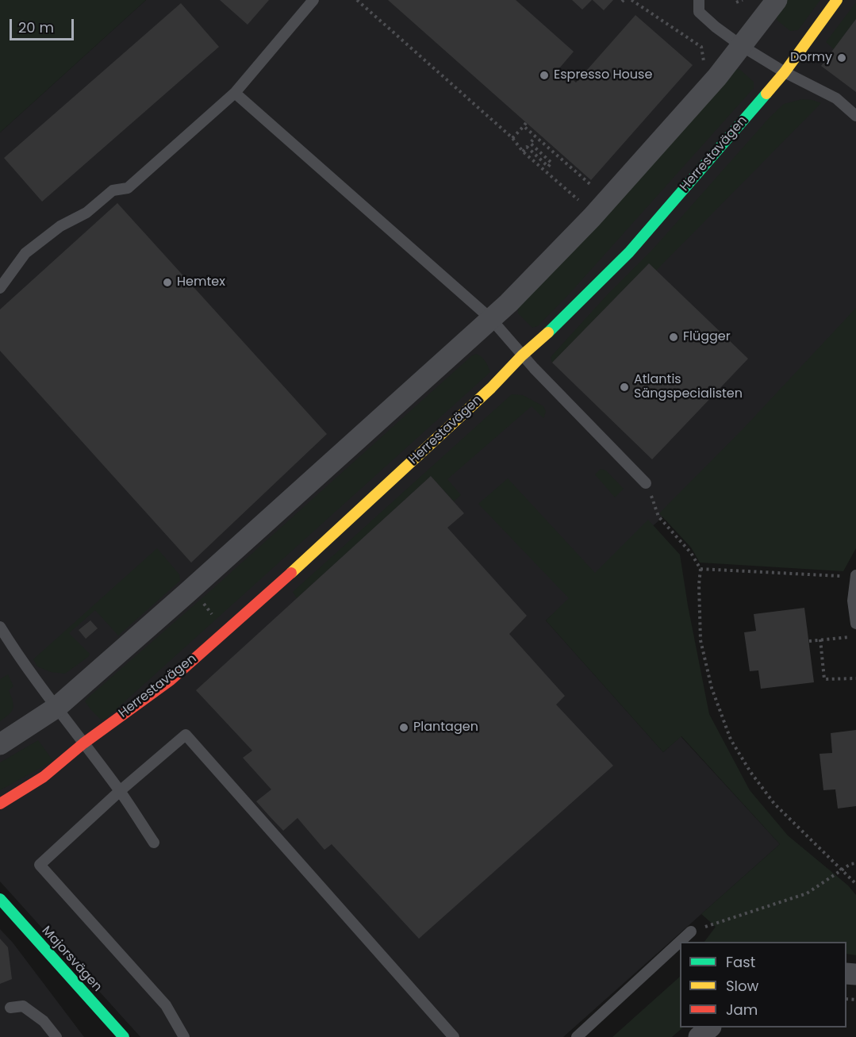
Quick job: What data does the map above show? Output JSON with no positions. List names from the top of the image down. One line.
{"streets":{"street":["Herrestavägen","Majorsvägen"]},"places":["Dormy","Espresso House","Hemtex","Flügger","Atlantis Sängspecialisten","Plantagen"],"legend":["Fast","Slow","Jam"],"scale_bar":"20 m"}
